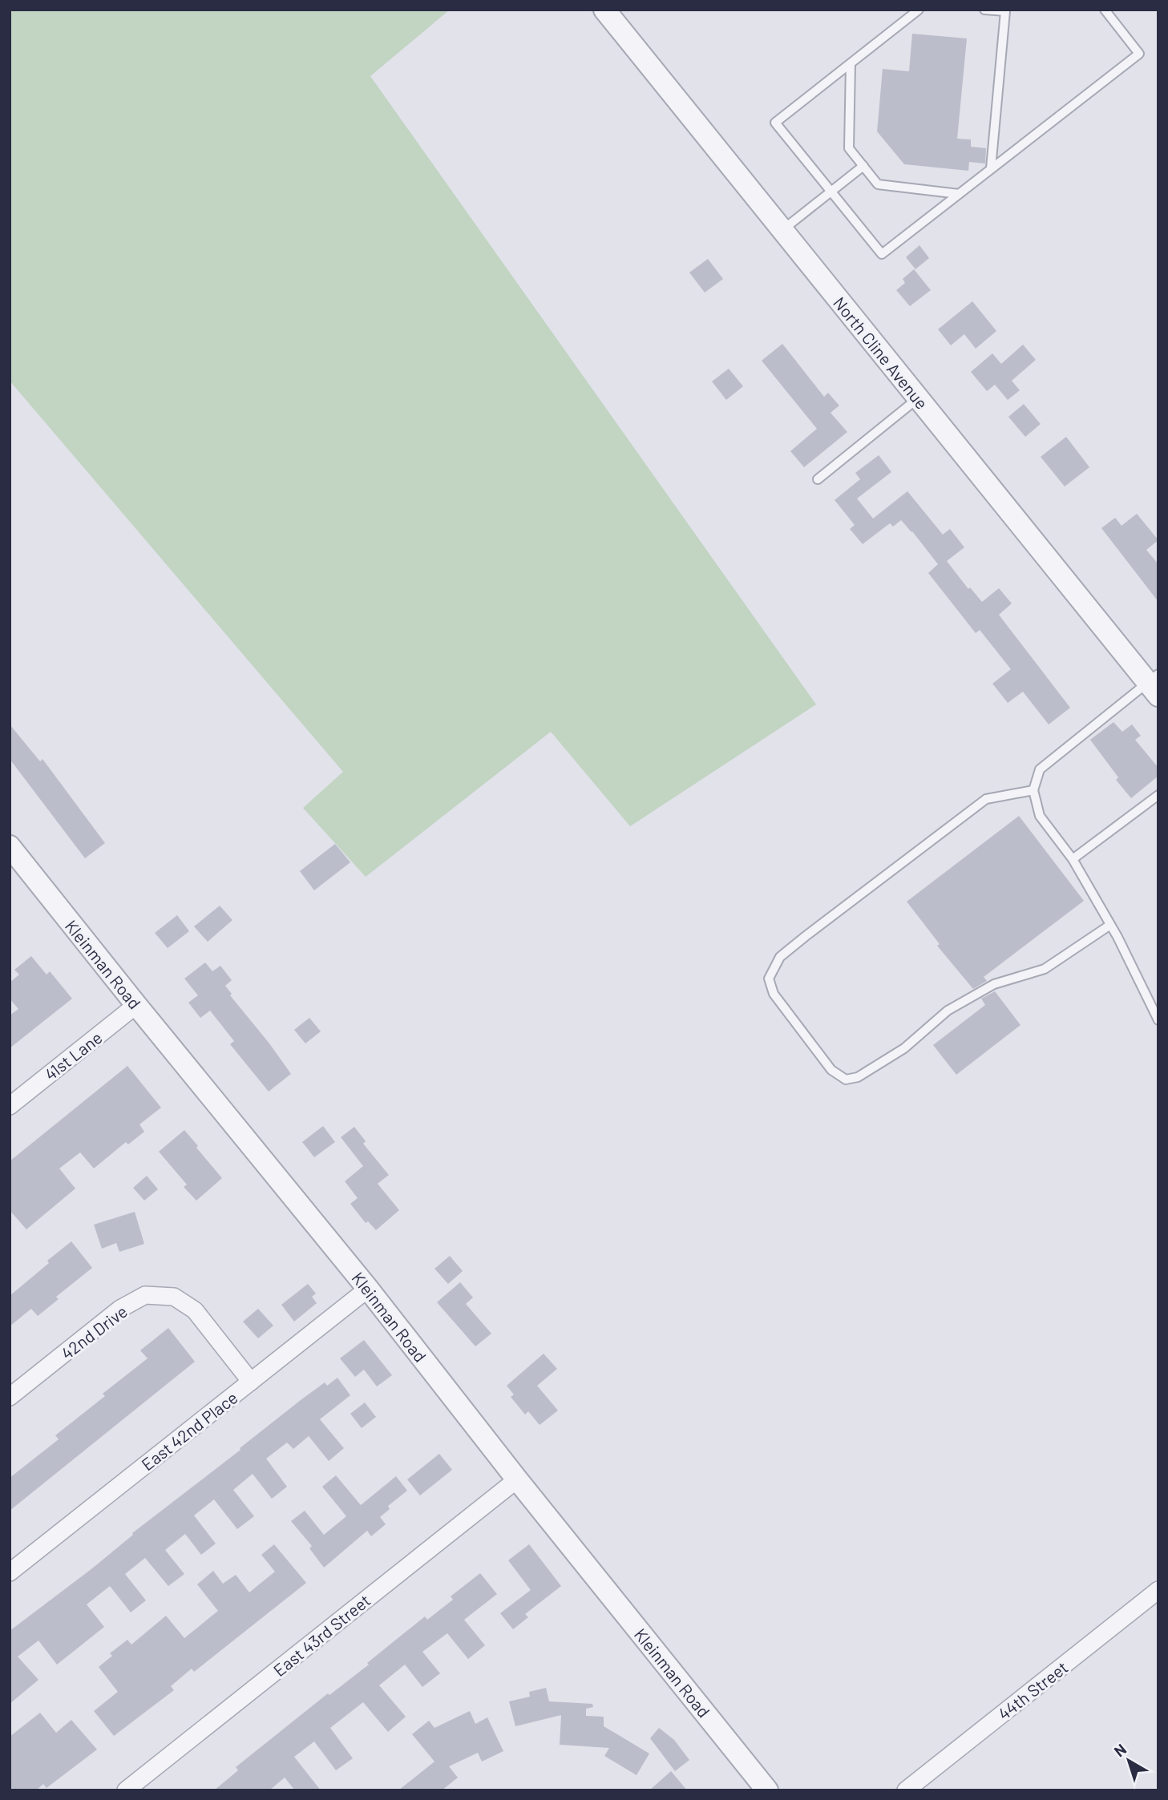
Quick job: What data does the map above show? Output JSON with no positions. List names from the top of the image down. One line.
{"streets":{"street":["North Cline Avenue","Kleinman Road","41st Lane","42nd Drive","East 42nd Place","East 43rd Street","44th Street"]},"crossings":[["Kleinman Road","41st Lane"],["Kleinman Road","East 42nd Place"],["Kleinman Road","East 43rd Street"],["42nd Drive","East 42nd Place"]],"north":"top left"}
